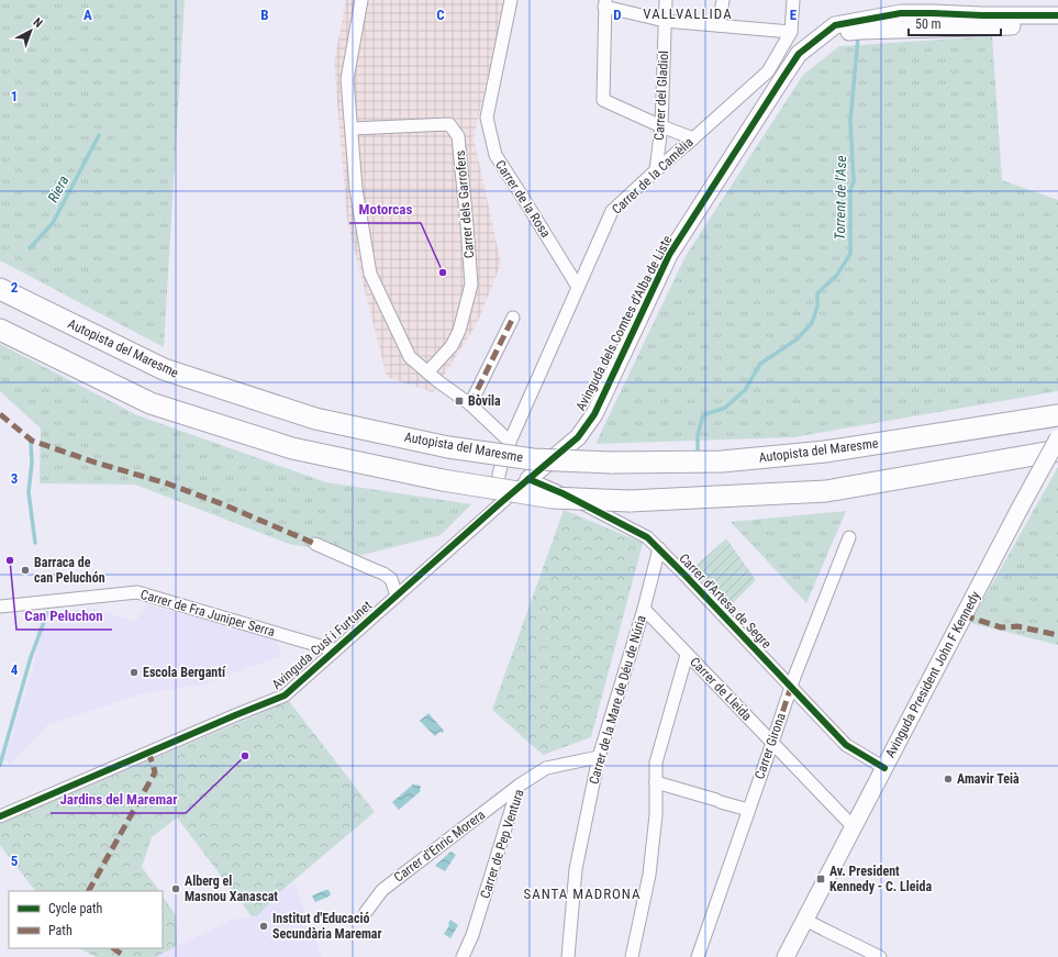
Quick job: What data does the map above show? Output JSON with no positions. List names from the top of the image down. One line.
{"streets":{"highway":["Autopista del Maresme"],"street":["Carrer del Gladiol","Carrer de la Camèlia","Carrer de la Rosa","Carrer dels Garrofers","Avinguda dels Comtes d'Alba de Liste","Carrer d'Artesa de Segre","Carrer de Fra Juniper Serra","Avinguda Cusí i Furtunet","Avinguda President John F Kennedy","Carrer de Lleida","Carrer de la Mare de Déu de Núria","Carrer Girona","Carrer de Pep Ventura","Carrer d'Enric Morera"]},"crossings":[["Carrer del Gladiol","Carrer de la Camèlia"],["Carrer de la Camèlia","Carrer de la Rosa"],["Carrer de la Camèlia","Avinguda Cusí i Furtunet"],["Avinguda dels Comtes d'Alba de Liste","Carrer d'Artesa de Segre"],["Avinguda dels Comtes d'Alba de Liste","Avinguda Cusí i Furtunet"],["Carrer d'Artesa de Segre","Avinguda Cusí i Furtunet"],["Carrer d'Artesa de Segre","Avinguda President John F Kennedy"],["Carrer d'Artesa de Segre","Carrer de la Mare de Déu de Núria"],["Carrer d'Artesa de Segre","Carrer Girona"],["Carrer de Fra Juniper Serra","Avinguda Cusí i Furtunet"],["Avinguda President John F Kennedy","Carrer de Lleida"],["Carrer de Lleida","Carrer de la Mare de Déu de Núria"],["Carrer de Lleida","Carrer Girona"],["Carrer de la Mare de Déu de Núria","Carrer de Pep Ventura"],["Carrer de Pep Ventura","Carrer d'Enric Morera"]],"districts":["VALLVALLIDA","SANTA MADRONA"],"water":["Riera","Torrent de l'Ase"],"places":{"other":["Motorcas","Can Peluchon","Barraca de can Peluchón","Escola Bergantí","Jardins del Maremar","Amavir Teià","Alberg el Masnou Xanascat","Institut d'Educació Secundària Maremar"],"transit":["Bòvila","Av. President Kennedy - C. Lleida"]},"legend":["Cycle path","Path"],"scale_bar":"50 m","north":"top right","grid":{"columns":["A","B","C","D","E"],"rows":["1","2","3","4","5"]}}
